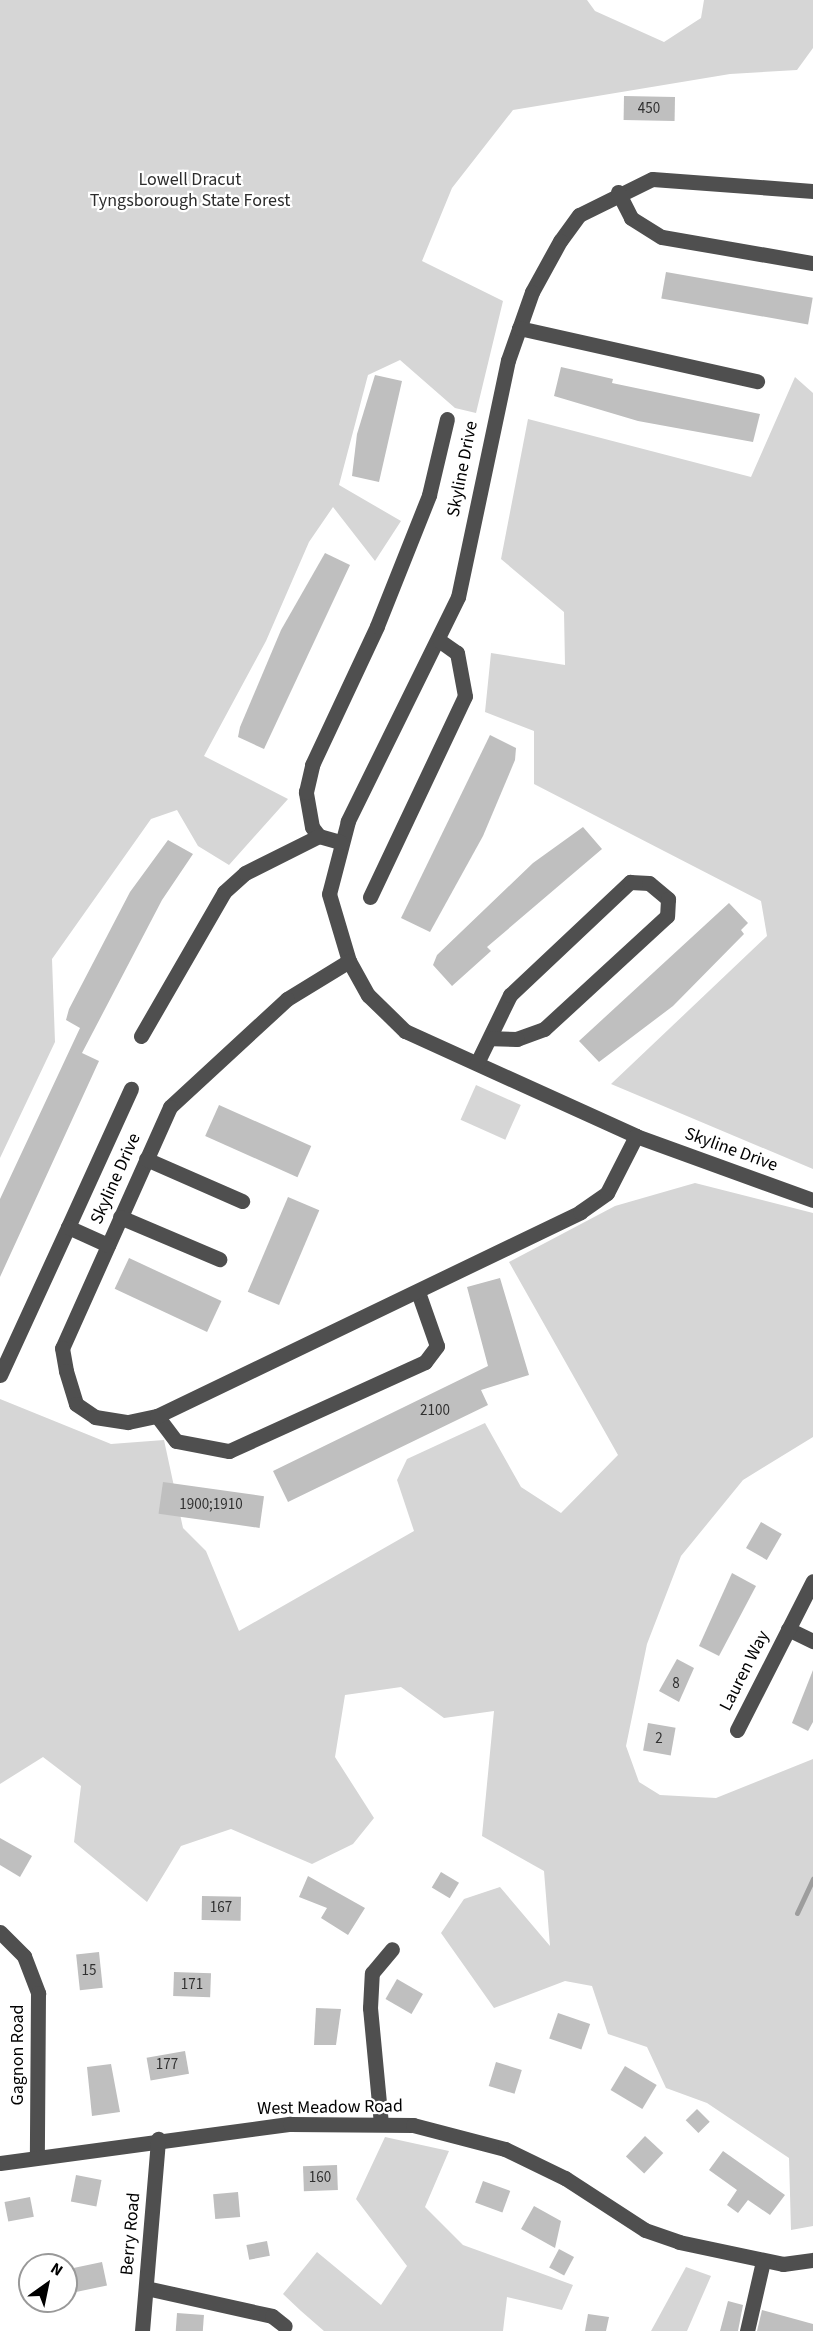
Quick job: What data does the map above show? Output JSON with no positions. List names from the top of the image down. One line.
{"streets":{"street":["Skyline Drive","Lauren Way","Gagnon Road","West Meadow Road","Berry Road"]},"crossings":[["Gagnon Road","West Meadow Road"],["West Meadow Road","Berry Road"]],"parks":["Lowell Dracut Tyngsborough State Forest"],"house_numbers":["450","2100","1900;1910","8","2","167","15","171","177","160"],"north":"top right"}
